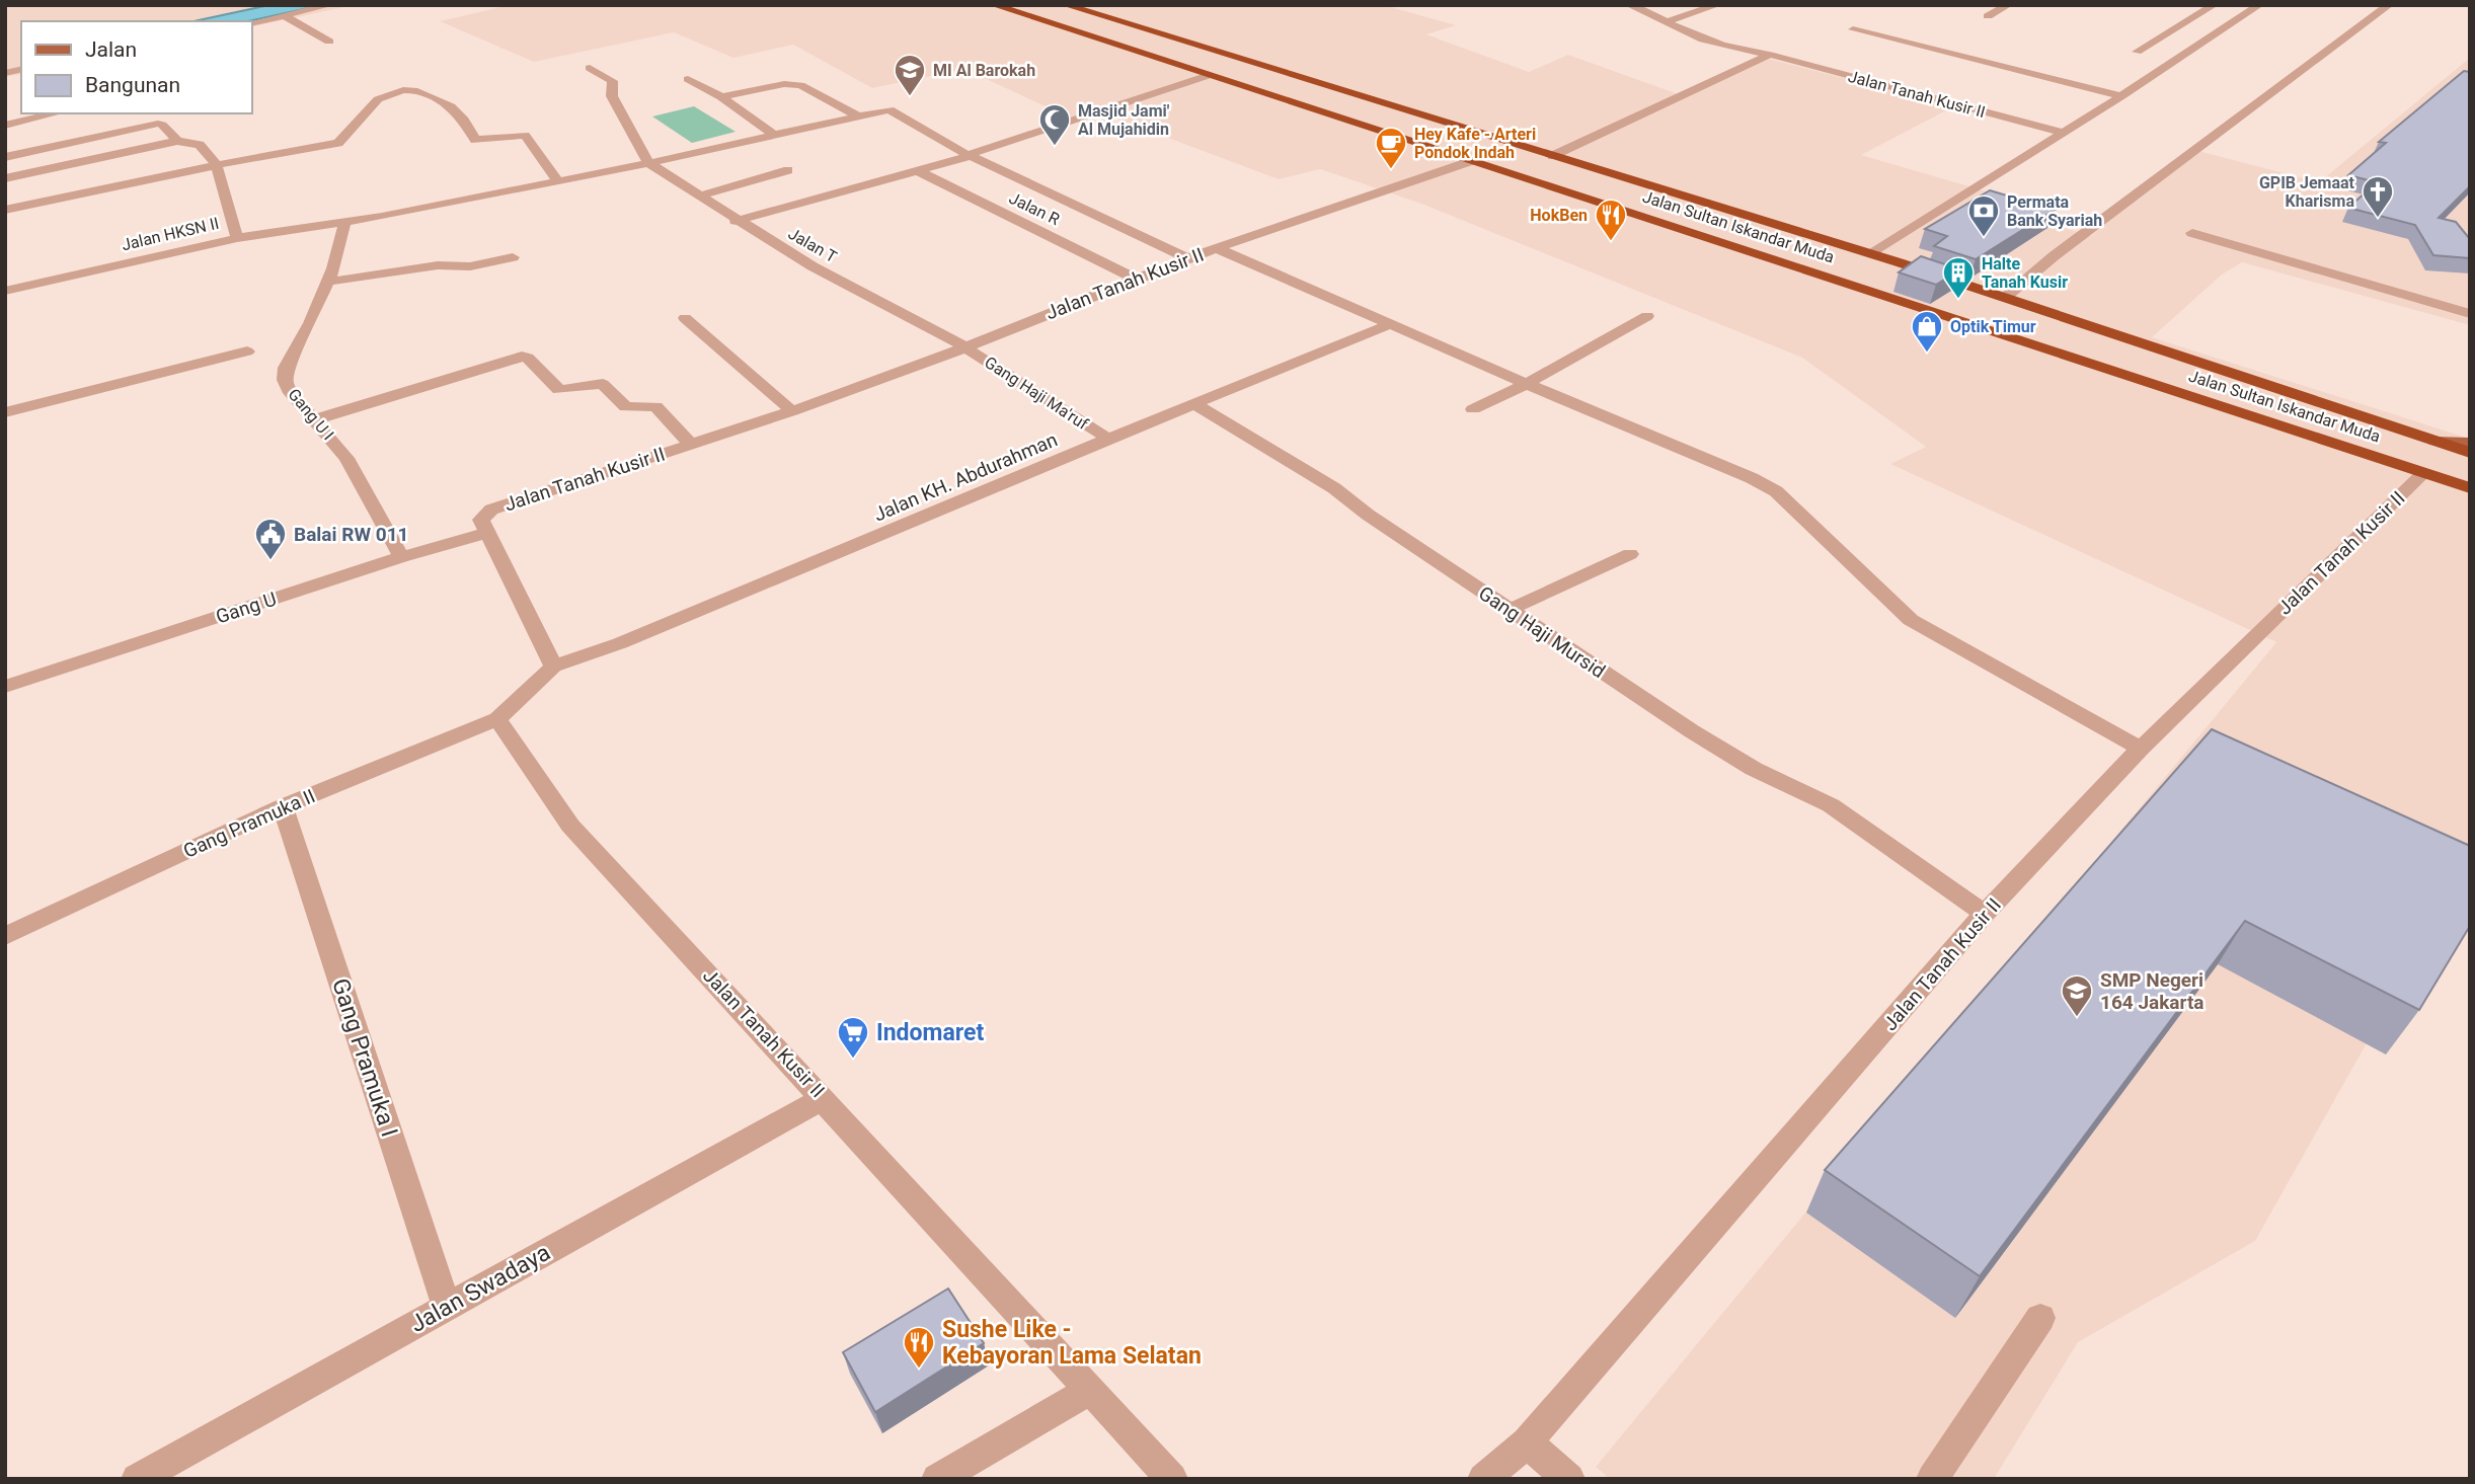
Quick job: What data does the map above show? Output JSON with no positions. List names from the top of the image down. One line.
{"streets":{"highway":["Jalan Sultan Iskandar Muda"],"street":["Jalan Tanah Kusir II","Jalan R","Jalan HKSN II","Jalan T","Gang Haji Ma'ruf","Gang U I","Jalan KH. Abdurahman","Gang U","Gang Haji Mursid","Gang Pramuka II","Gang Pramuka I","Jalan Swadaya"]},"crossings":[["Jalan Tanah Kusir II","Jalan R"],["Jalan Tanah Kusir II","Jalan Sultan Iskandar Muda"],["Jalan Tanah Kusir II","Jalan HKSN II"],["Jalan Tanah Kusir II","Jalan T"],["Jalan Tanah Kusir II","Gang Haji Ma'ruf"],["Jalan Tanah Kusir II","Jalan KH. Abdurahman"],["Jalan Tanah Kusir II","Gang U"],["Jalan Tanah Kusir II","Gang Haji Mursid"],["Jalan Tanah Kusir II","Gang Pramuka II"],["Jalan Tanah Kusir II","Jalan Swadaya"],["Jalan HKSN II","Jalan T"],["Jalan HKSN II","Gang U I"],["Jalan T","Gang Haji Ma'ruf"],["Gang Haji Ma'ruf","Jalan KH. Abdurahman"],["Gang U I","Gang U"],["Jalan KH. Abdurahman","Gang Haji Mursid"],["Gang Pramuka II","Gang Pramuka I"],["Gang Pramuka I","Jalan Swadaya"]],"places":{"school or university":["MI Al Barokah","SMP Negeri 164 Jakarta"],"mosque":["Masjid Jami' Al Mujahidin"],"cafe":["Hey Kafe - Arteri Pondok Indah"],"church":["GPIB Jemaat Kharisma"],"bank":["Permata Bank Syariah"],"restaurant":["HokBen","Sushe Like - Kebayoran Lama Selatan"],"building":["Halte Tanah Kusir"],"shop":["Optik Timur"],"public building":["Balai RW 011"],"supermarket":["Indomaret"]},"legend":["Jalan","Bangunan"]}
